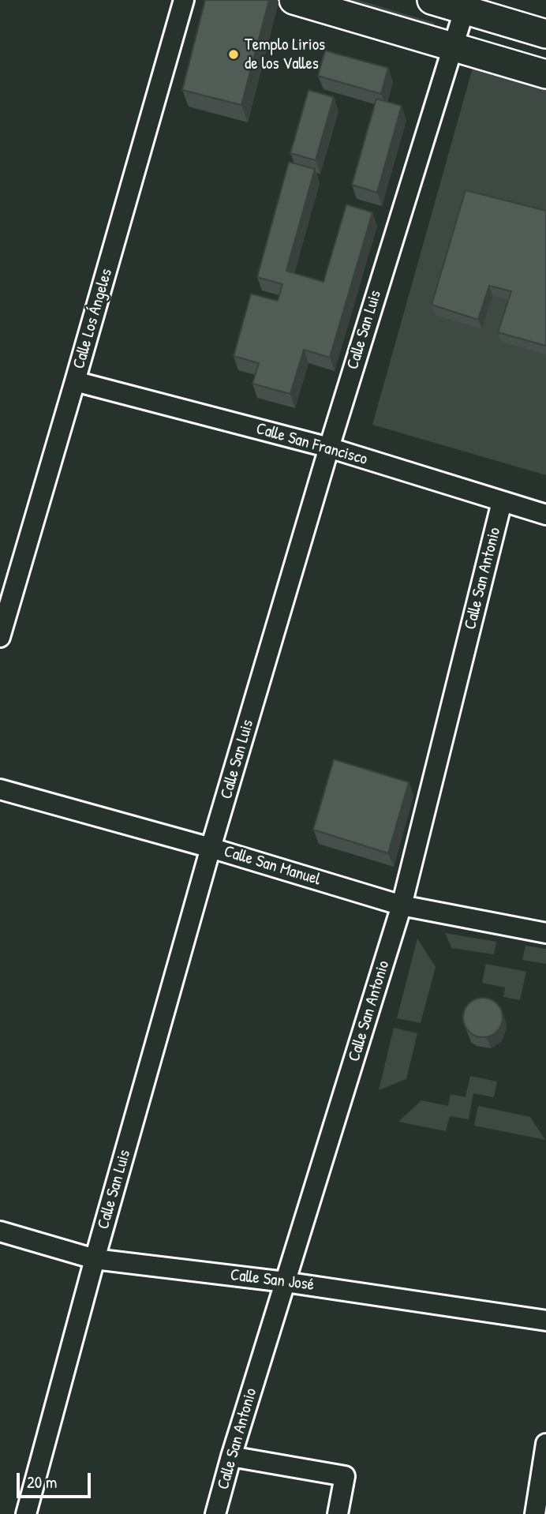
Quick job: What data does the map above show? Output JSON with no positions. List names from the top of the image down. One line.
{"streets":{"street":["Calle Los Ángeles","Calle San Luis","Calle San Francisco","Calle San Antonio","Calle San Manuel","Calle San José"]},"crossings":[["Calle Los Ángeles","Calle San Francisco"],["Calle San Luis","Calle San Francisco"],["Calle San Luis","Calle San Manuel"],["Calle San Luis","Calle San José"],["Calle San Francisco","Calle San Antonio"],["Calle San Antonio","Calle San Manuel"],["Calle San Antonio","Calle San José"]],"places":["Templo Lirios de los Valles"],"scale_bar":"20 m"}
